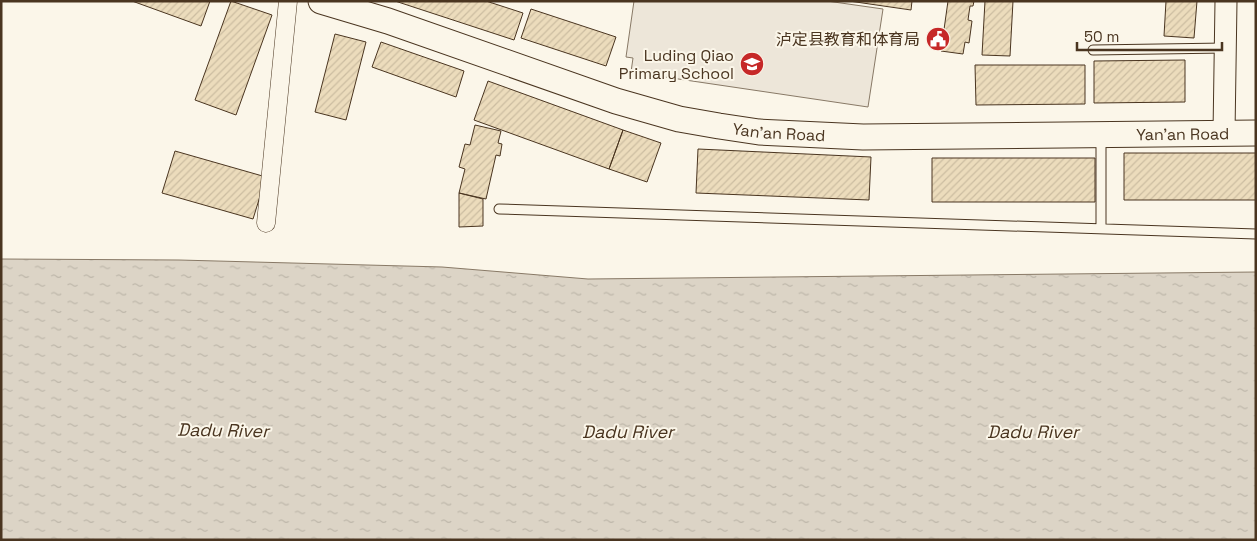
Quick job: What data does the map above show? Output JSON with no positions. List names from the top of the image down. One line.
{"streets":{"main road":["Yan'an Road"]},"water":["Dadu River"],"places":{"public building":["泸定县教育和体育局"],"school or university":["Luding Qiao Primary School"]},"scale_bar":"50 m"}
